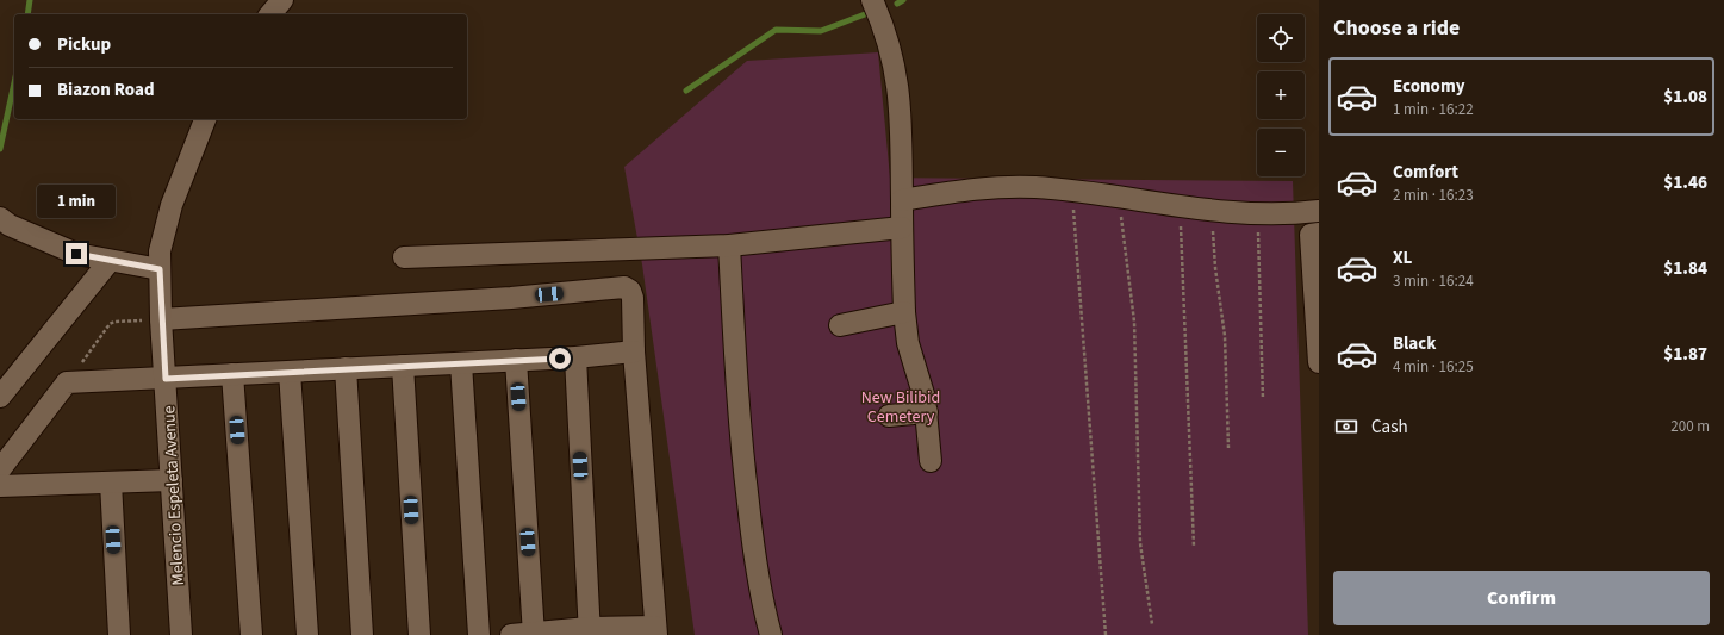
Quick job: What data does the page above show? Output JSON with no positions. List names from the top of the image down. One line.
{"streets":{"street":["Melencio Espeleta Avenue"]},"parks":["New Bilibid Cemetery"],"page":{"heading":"Choose a ride","map_buttons":["+","−"],"banner":["Pickup","Biazon Road"],"list":[{"name":"Economy","note":"1 min · 16:22","value":"$1.08"},{"name":"Comfort","note":"2 min · 16:23","value":"$1.46"},{"name":"XL","note":"3 min · 16:24","value":"$1.84"},{"name":"Black","note":"4 min · 16:25","value":"$1.87"}],"bubble":"1 min","pay":["Cash","200 m"],"buttons":"Confirm"}}
